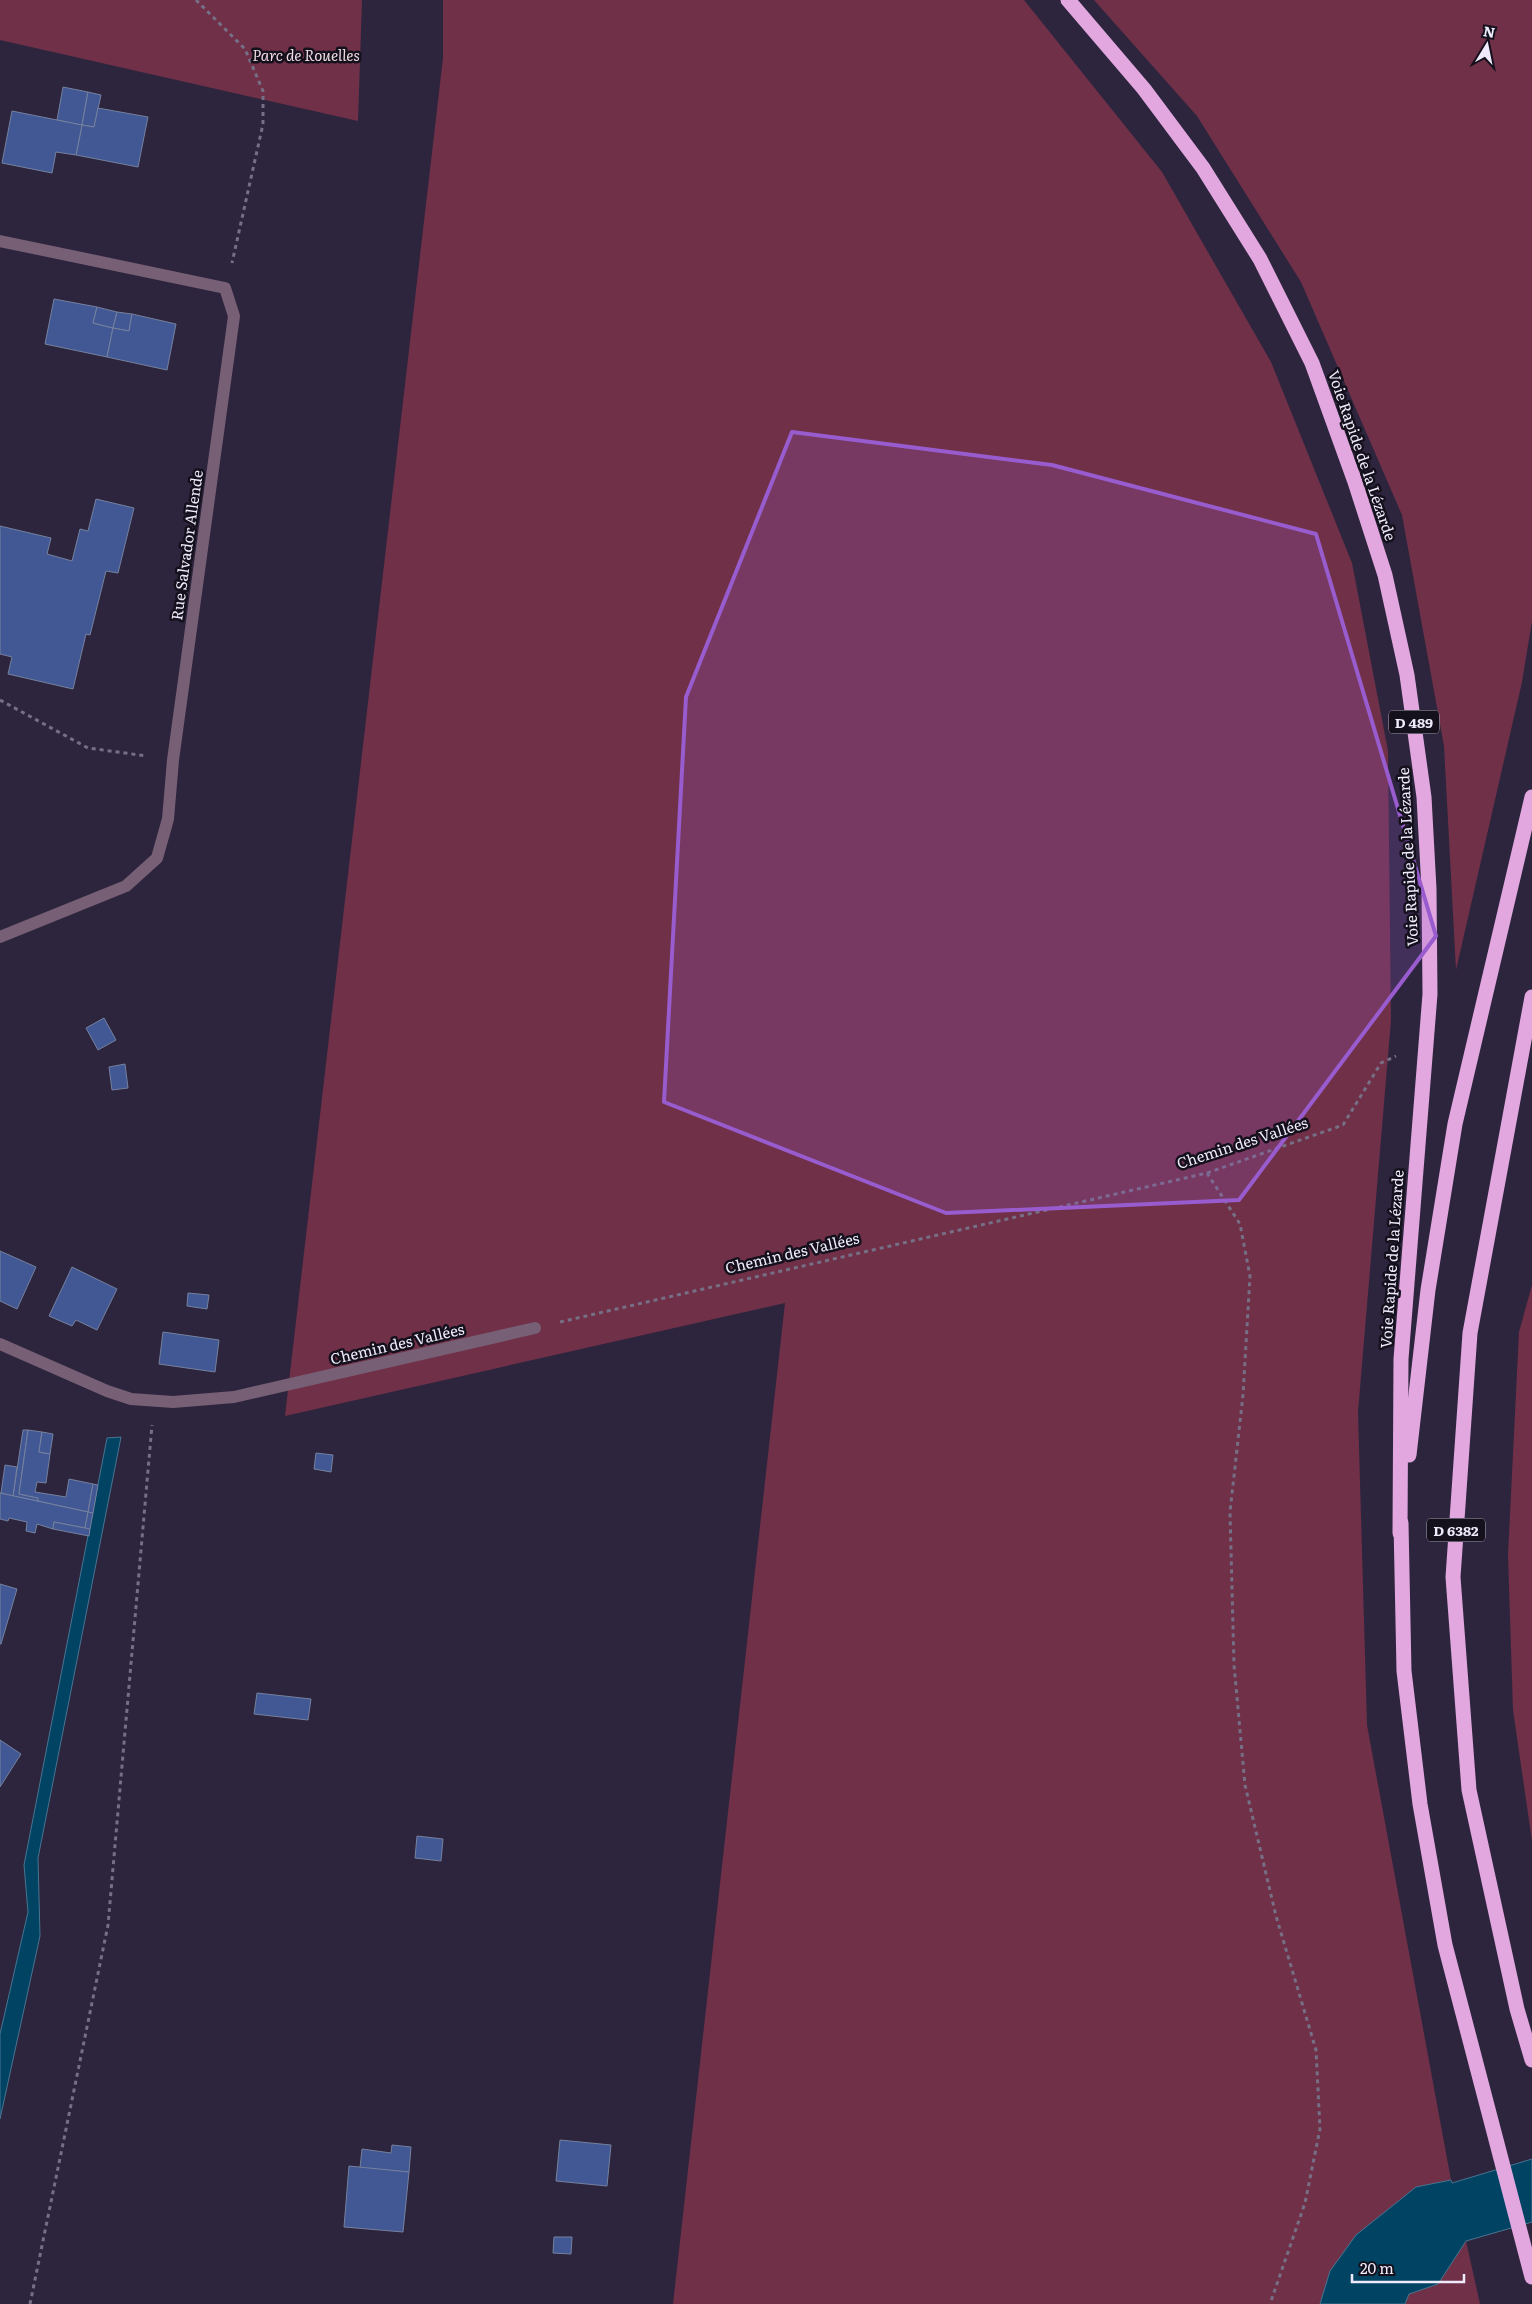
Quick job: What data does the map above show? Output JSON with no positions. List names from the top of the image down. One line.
{"streets":{"highway":["Voie Rapide de la Lézarde","D 489","D 6382"],"street":["Rue Salvador Allende","Chemin des Vallées"]},"parks":["Parc de Rouelles"],"scale_bar":"20 m","north":"top"}
